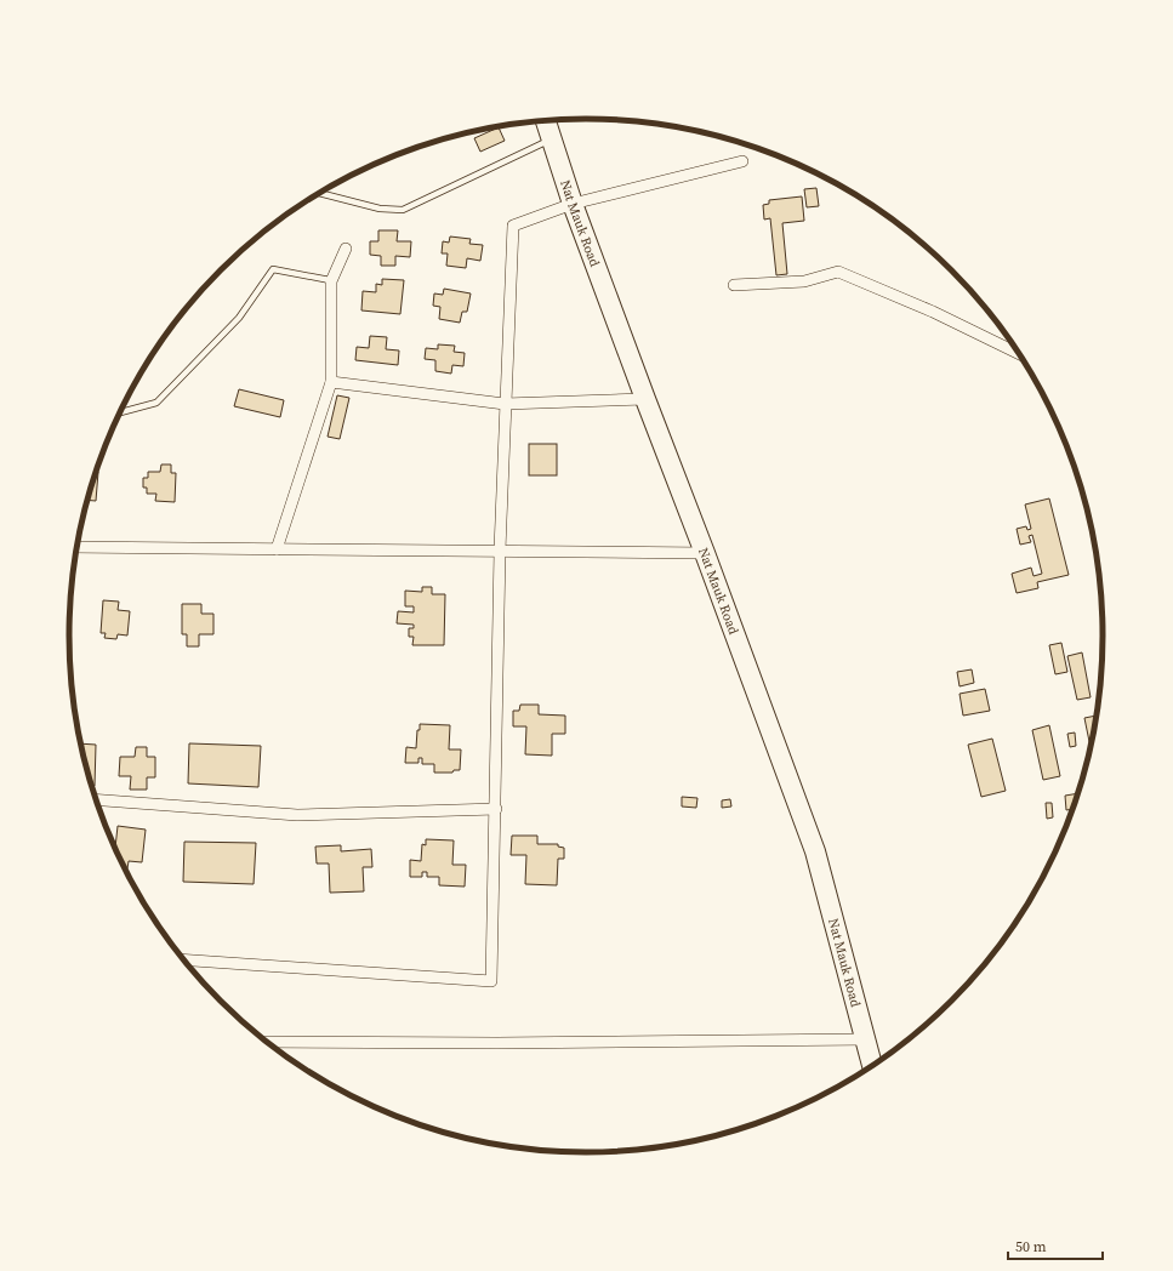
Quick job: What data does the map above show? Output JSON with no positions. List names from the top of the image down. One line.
{"streets":{"highway":["Nat Mauk Road"]},"scale_bar":"50 m"}
